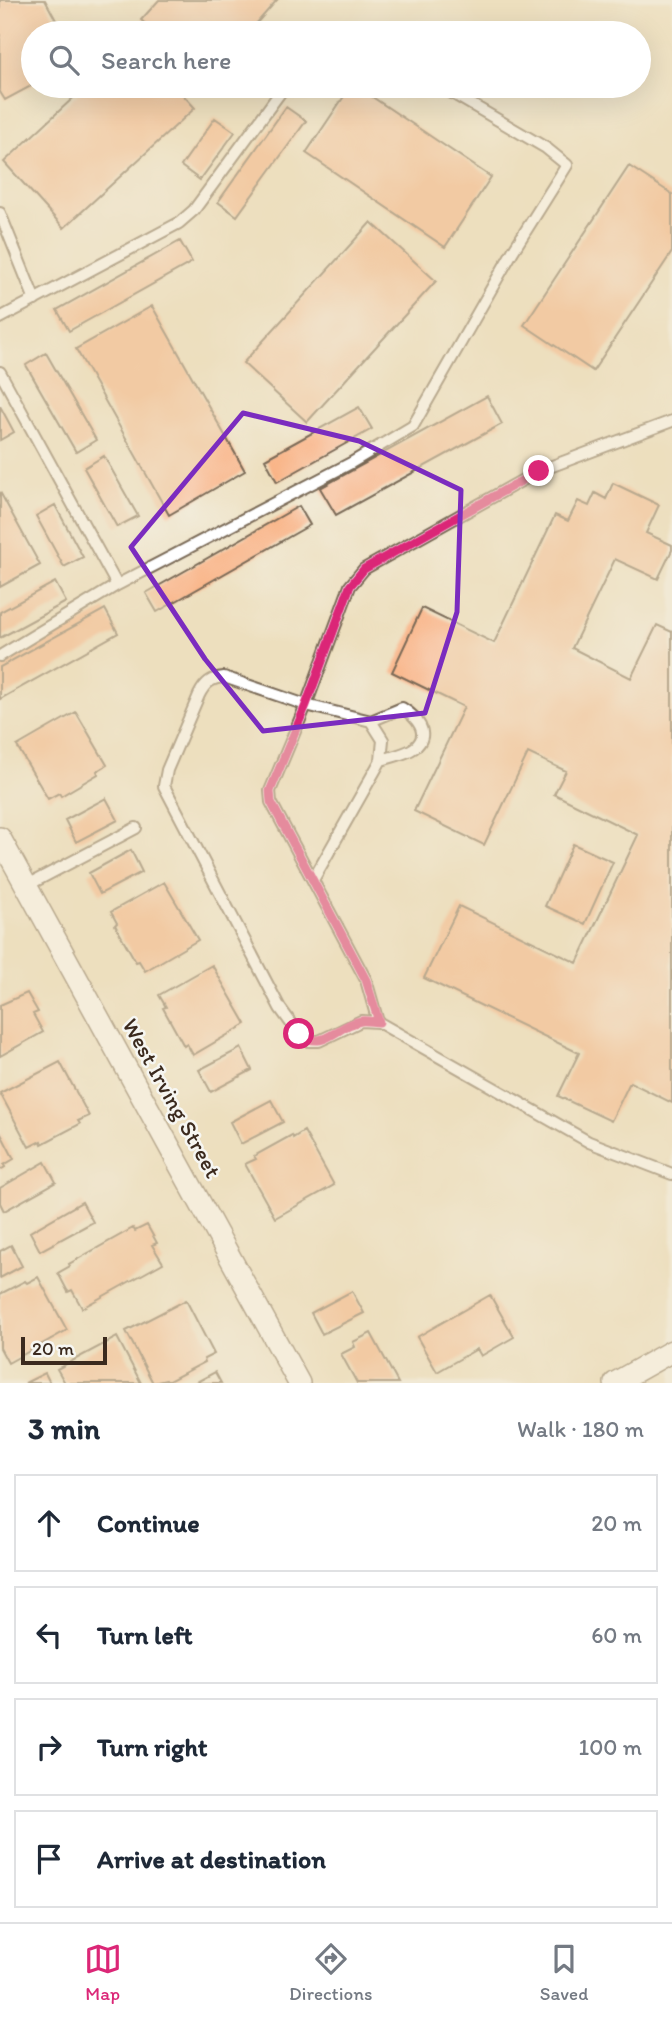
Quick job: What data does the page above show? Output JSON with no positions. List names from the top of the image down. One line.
{"streets":{"street":["West Irving Street"]},"scale_bar":"20 m","page":{"search":"Search here","scale":"20 m","heading":["3 min","Walk · 180 m"],"list":[["Continue","20 m"],["Turn left","60 m"],["Turn right","100 m"],"Arrive at destination"],"nav":["Map","Directions","Saved"]}}
